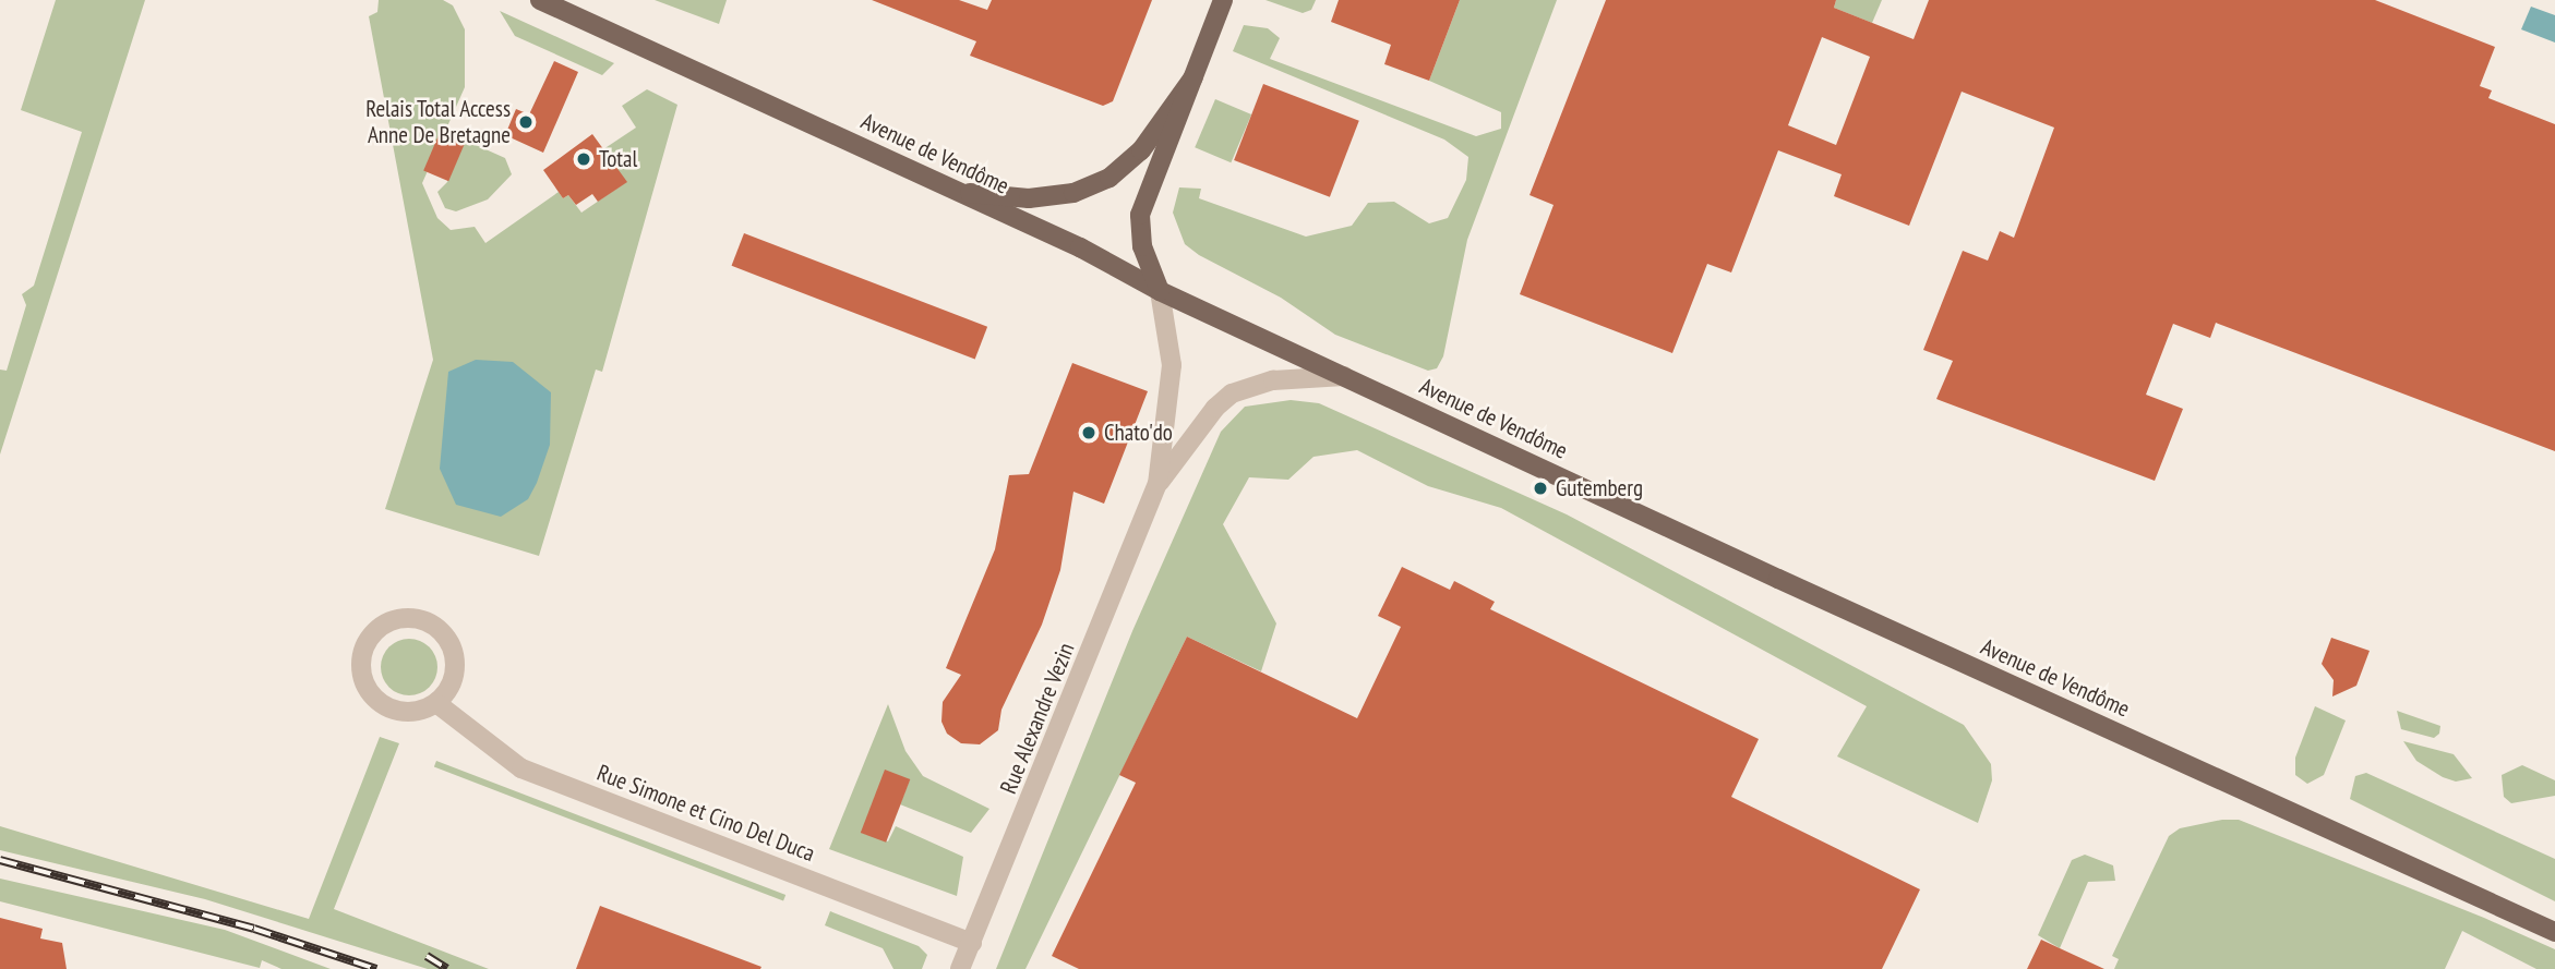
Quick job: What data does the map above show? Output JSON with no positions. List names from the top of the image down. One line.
{"streets":{"main road":["Avenue de Vendôme"],"street":["Rue Alexandre Vezin","Rue Simone et Cino Del Duca"]},"crossings":[["Avenue de Vendôme","Rue Alexandre Vezin"],["Rue Alexandre Vezin","Rue Simone et Cino Del Duca"]],"places":["Relais Total Access Anne De Bretagne","Total","Chato'do","Gutemberg"]}
